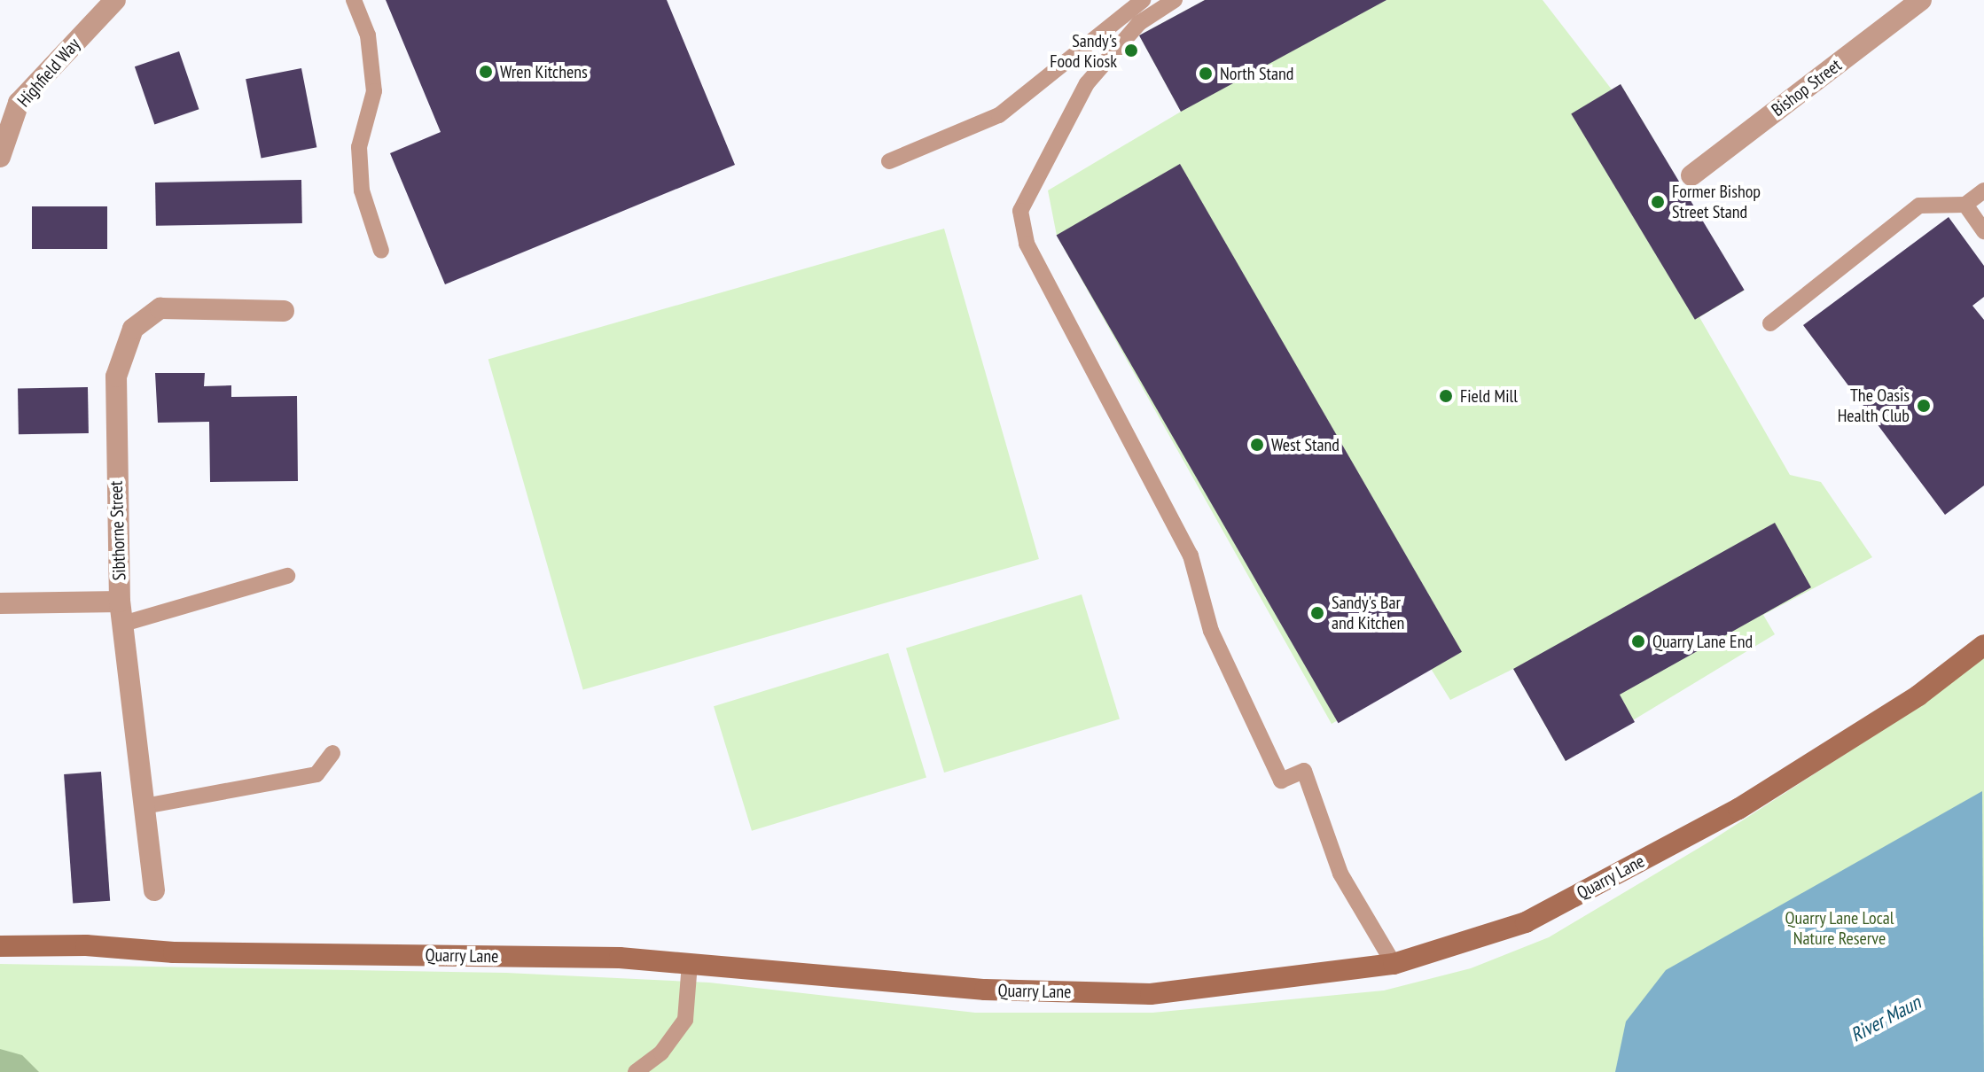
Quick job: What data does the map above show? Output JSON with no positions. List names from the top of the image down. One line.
{"streets":{"street":["Highfield Way","Bishop Street","Sibthorne Street","Quarry Lane"]},"water":["River Maun"],"parks":["Quarry Lane Local Nature Reserve"],"places":["Sandy's Food Kiosk","Wren Kitchens","North Stand","Former Bishop Street Stand","Field Mill","The Oasis Health Club","West Stand","Sandy's Bar and Kitchen","Quarry Lane End"]}
